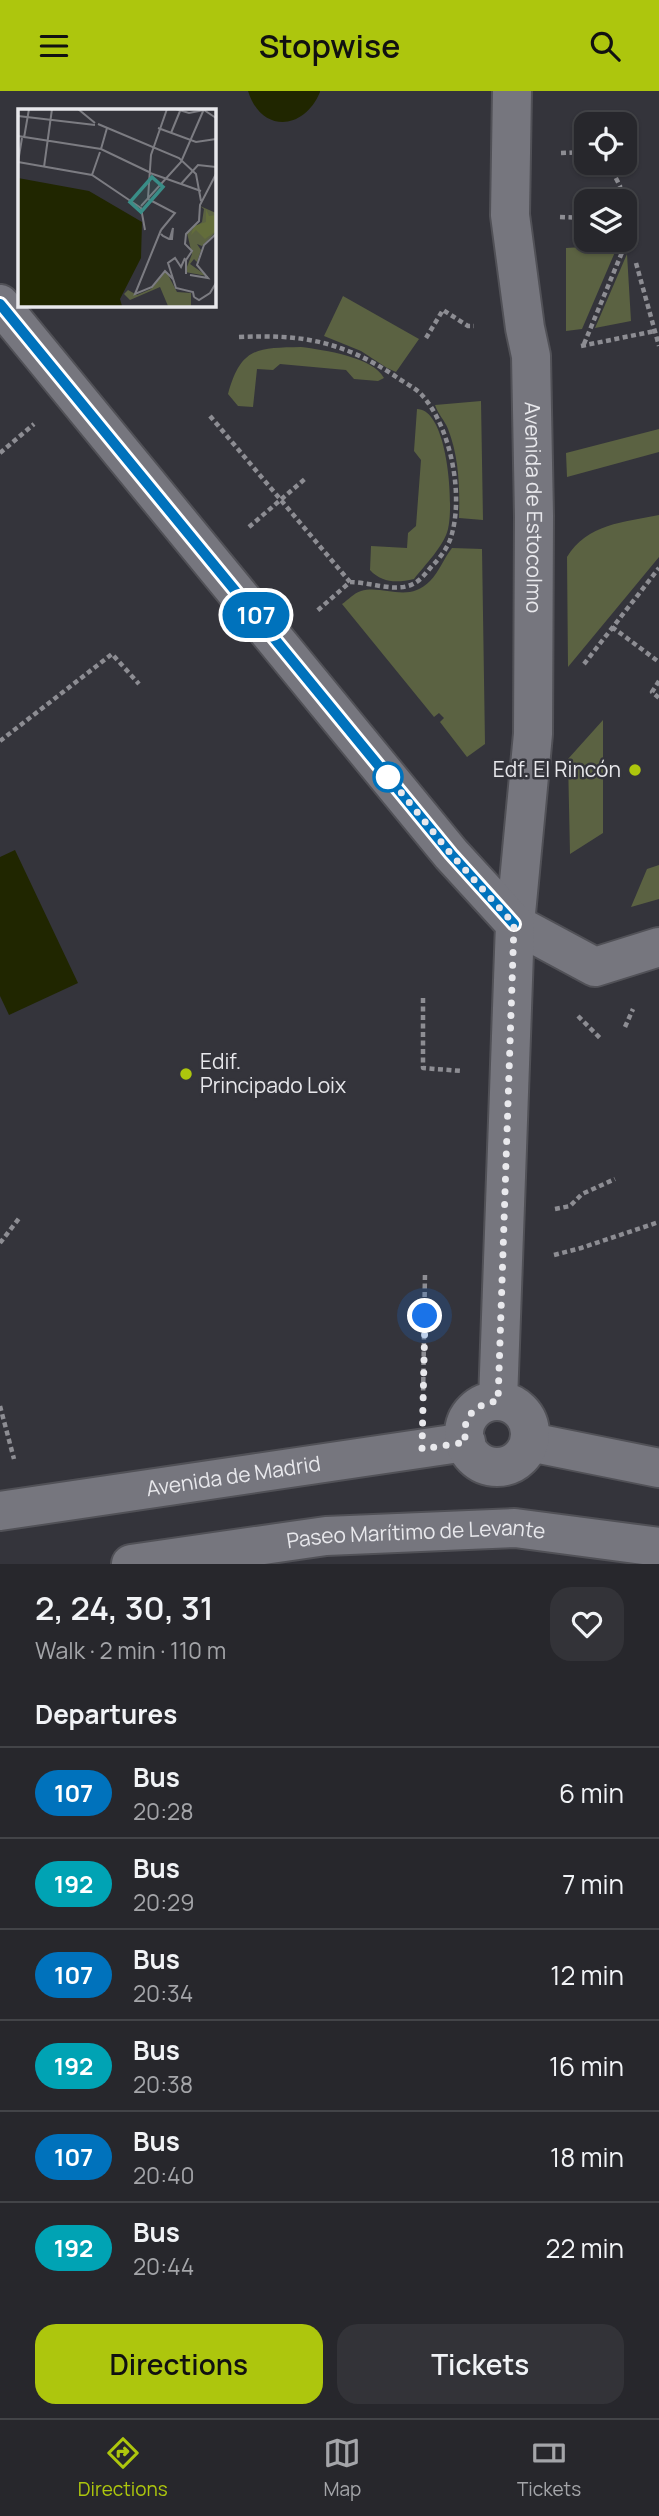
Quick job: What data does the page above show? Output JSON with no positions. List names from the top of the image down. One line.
{"streets":{"street":["Avenida de Estocolmo","Avenida de Madrid","Paseo Marítimo de Levante"]},"crossings":[["Avenida de Estocolmo","Avenida de Madrid"]],"places":["Edf. El Rincón","Edif. Principado Loix"],"lines":["bus line 107"],"page":{"header":"Stopwise","on_map":"107","heading":[["2, 24, 30, 31","Walk · 2 min · 110 m"],"Departures"],"list":[{"mark":"107","name":"Bus","note":"20:28","value":"6 min"},{"mark":"192","name":"Bus","note":"20:29","value":"7 min"},{"mark":"107","name":"Bus","note":"20:34","value":"12 min"},{"mark":"192","name":"Bus","note":"20:38","value":"16 min"},{"mark":"107","name":"Bus","note":"20:40","value":"18 min"},{"mark":"192","name":"Bus","note":"20:44","value":"22 min"}],"buttons":["Directions","Tickets"],"tabs":["Directions","Map","Tickets"]}}
